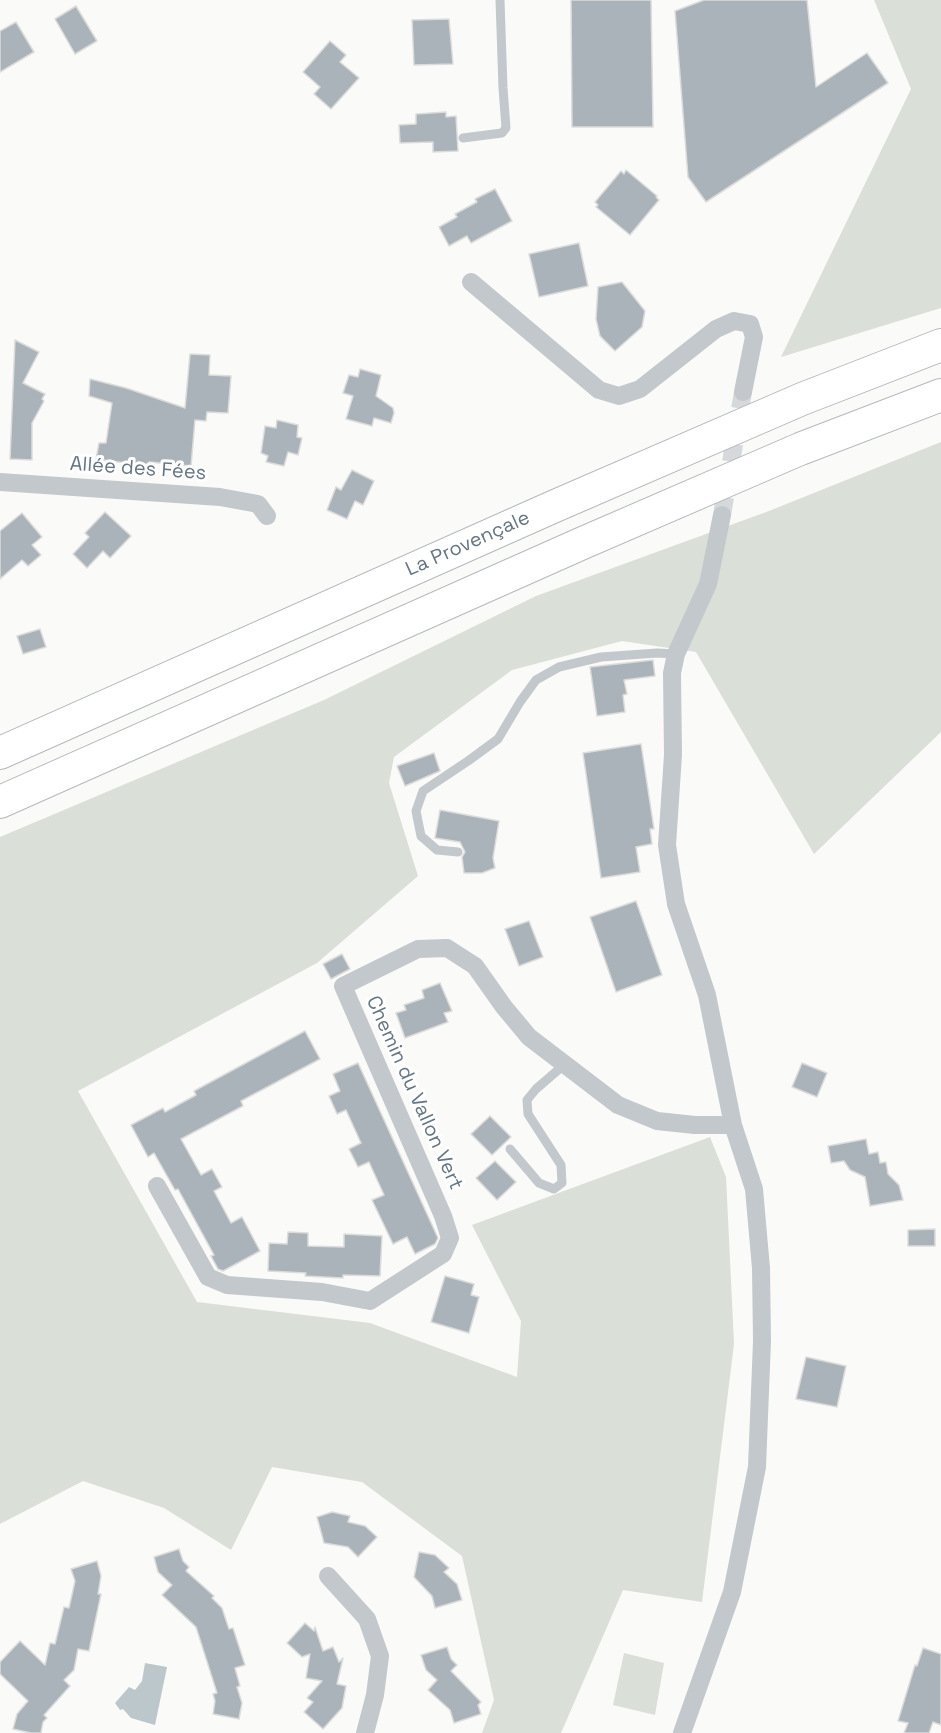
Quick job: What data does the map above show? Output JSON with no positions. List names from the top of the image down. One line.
{"streets":{"highway":["La Provençale"],"street":["Allée des Fées","Chemin du Vallon Vert"]}}
